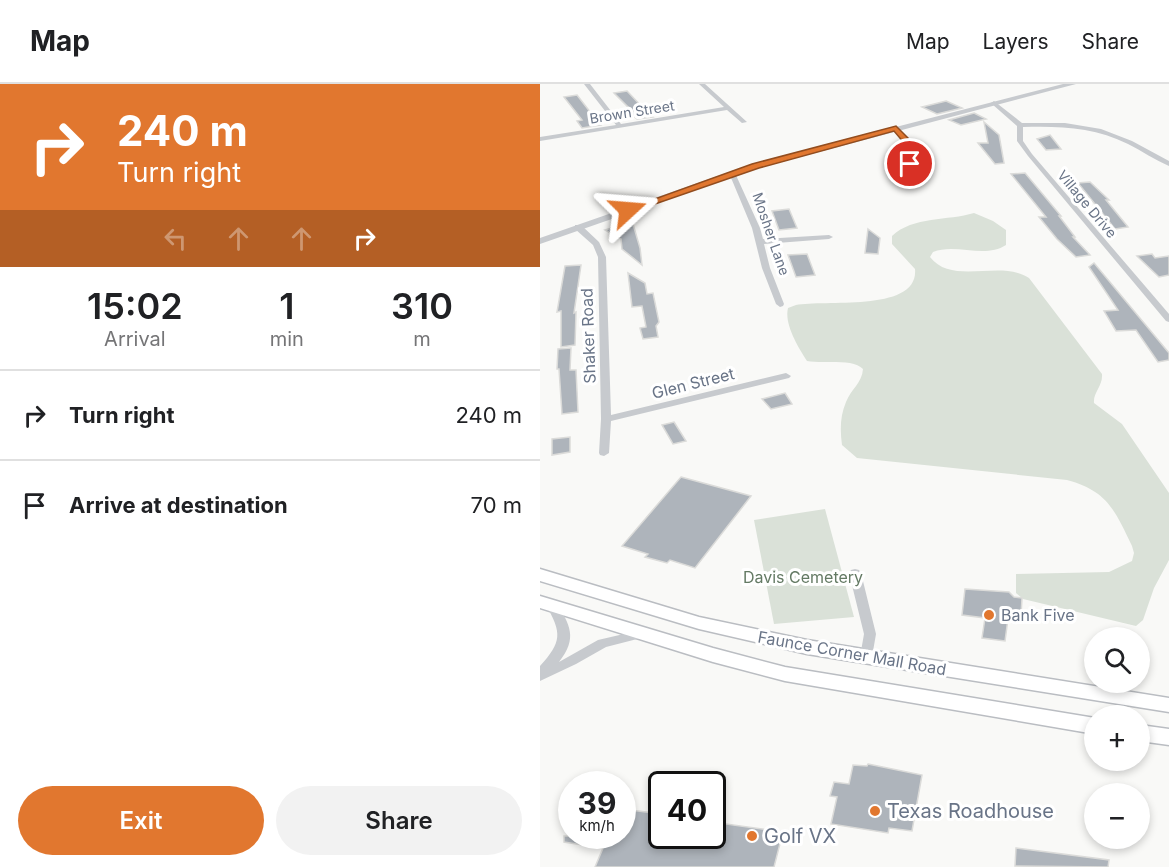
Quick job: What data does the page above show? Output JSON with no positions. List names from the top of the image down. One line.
{"streets":{"main road":["Faunce Corner Mall Road"],"street":["Brown Street","Village Drive","Mosher Lane","Shaker Road","Glen Street"]},"crossings":[["Shaker Road","Glen Street"]],"parks":["Davis Cemetery"],"places":["Bank Five","Texas Roadhouse","Golf VX"],"page":{"header":"Map","nav":["Map","Layers","Share"],"turn":["240 m","Turn right"],"eta":["15:02","Arrival","1","min","310","m"],"list":[{"name":"Turn right","value":"240 m"},{"name":"Arrive at destination","value":"70 m"}],"map_buttons":["+","−"],"speed":"39 km/h","limit":"40","buttons":["Exit","Share"]}}
